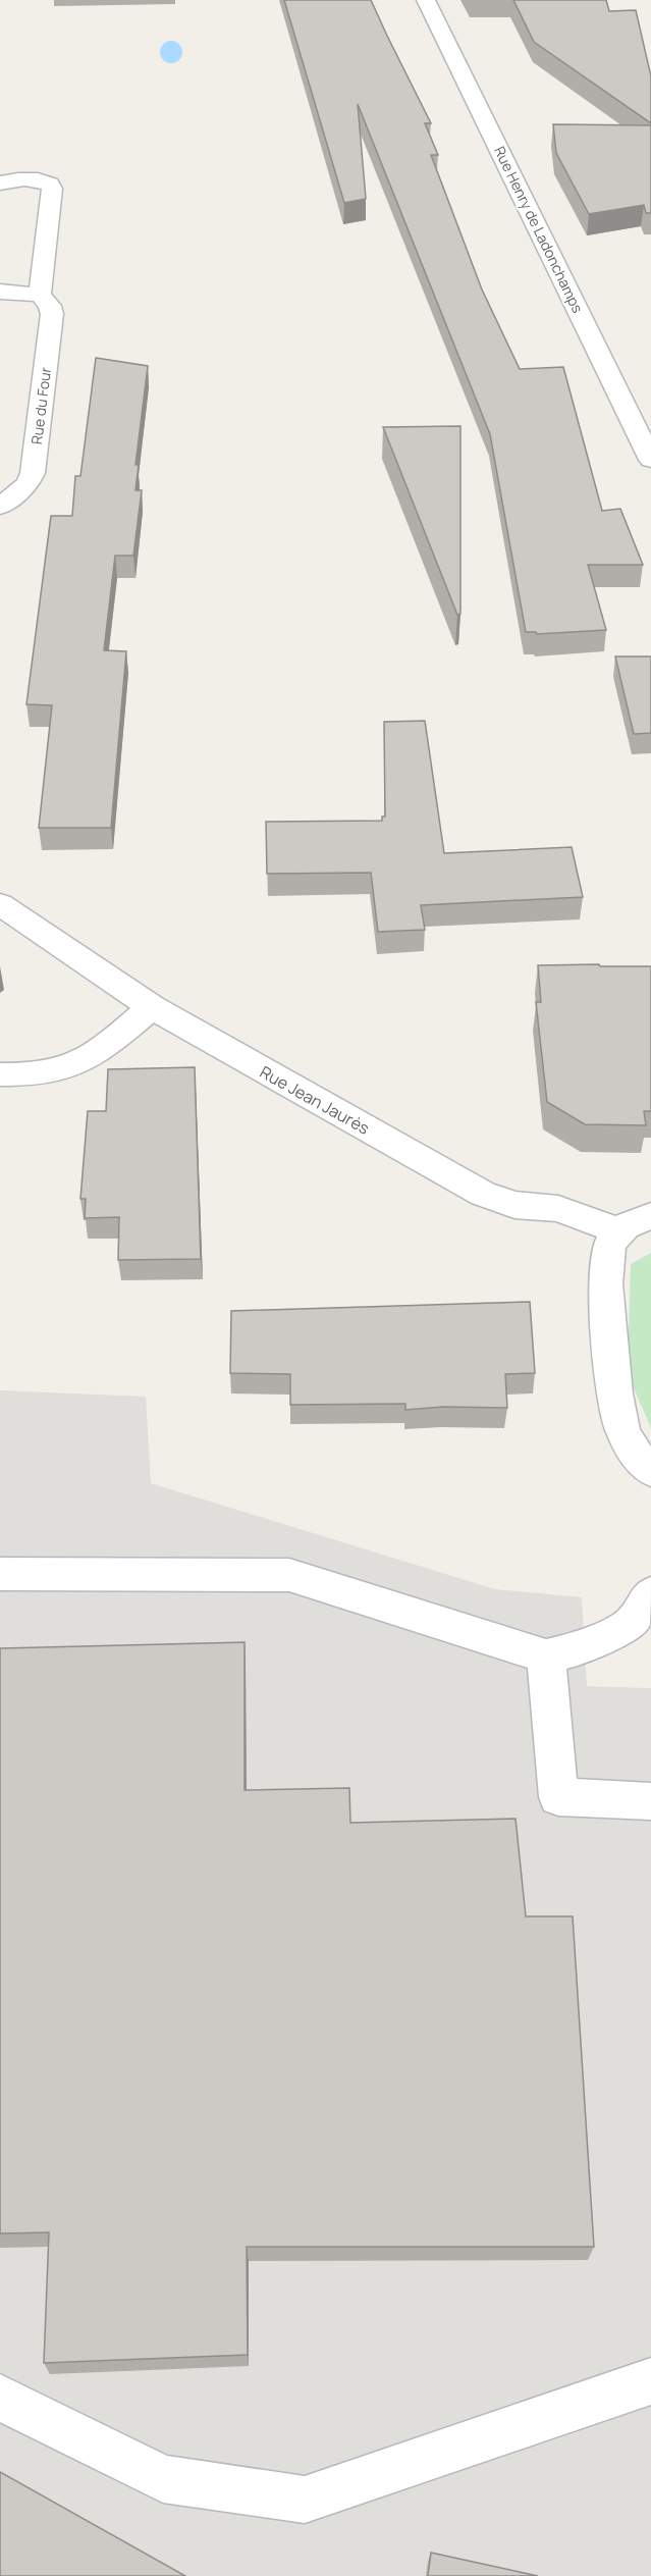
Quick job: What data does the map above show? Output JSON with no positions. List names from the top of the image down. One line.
{"streets":{"street":["Rue Henry de Ladonchamps","Rue du Four","Rue Jean Jaurès"]}}
